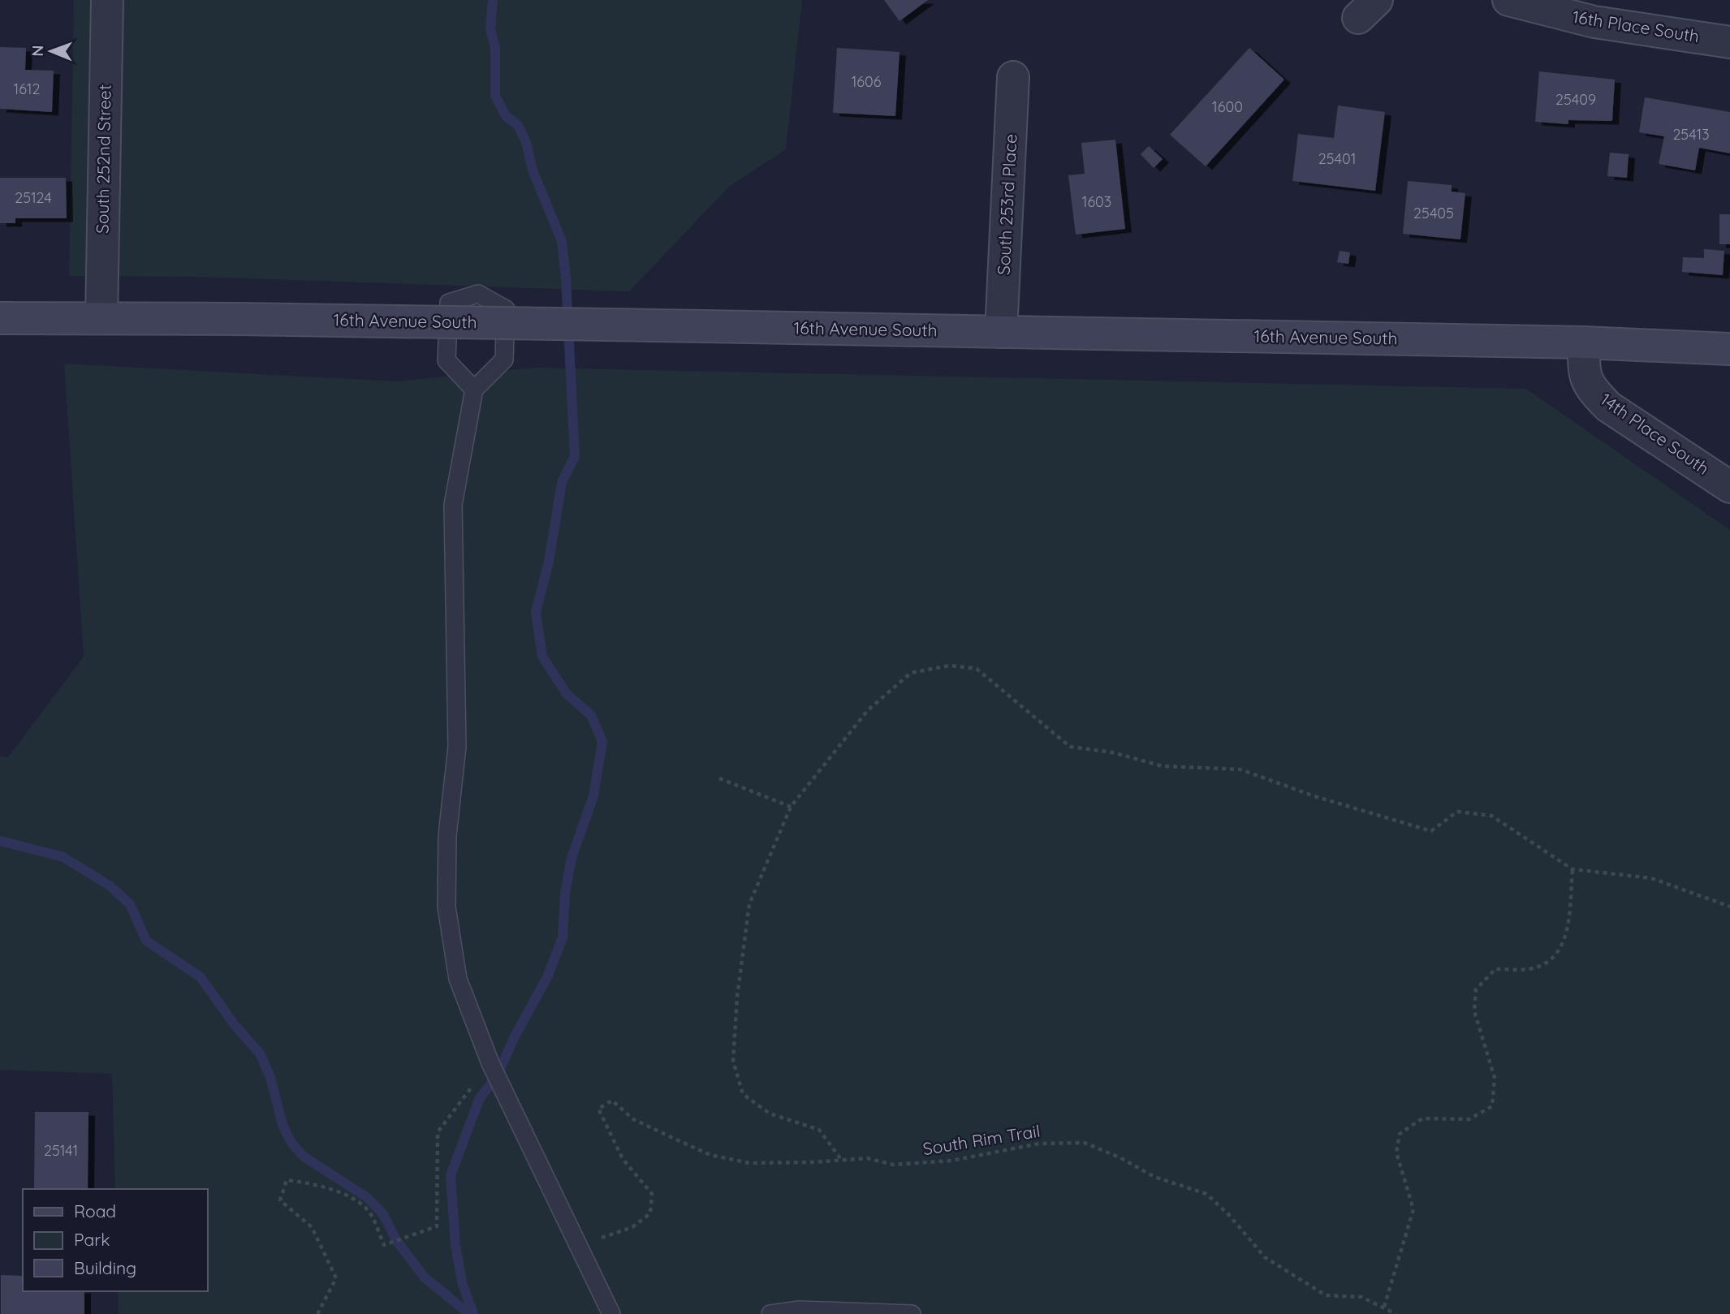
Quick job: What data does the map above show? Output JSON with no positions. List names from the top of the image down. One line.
{"streets":{"main road":["16th Avenue South"],"street":["16th Place South","South 252nd Street","South 253rd Place","14th Place South"],"path":["South Rim Trail"]},"crossings":[["South 252nd Street","16th Avenue South"],["South 253rd Place","16th Avenue South"],["16th Avenue South","14th Place South"]],"house_numbers":["1606","1612","25409","1600","25413","25401","25124","1603","25405","25141"],"legend":["Road","Park","Building"],"north":"left"}
